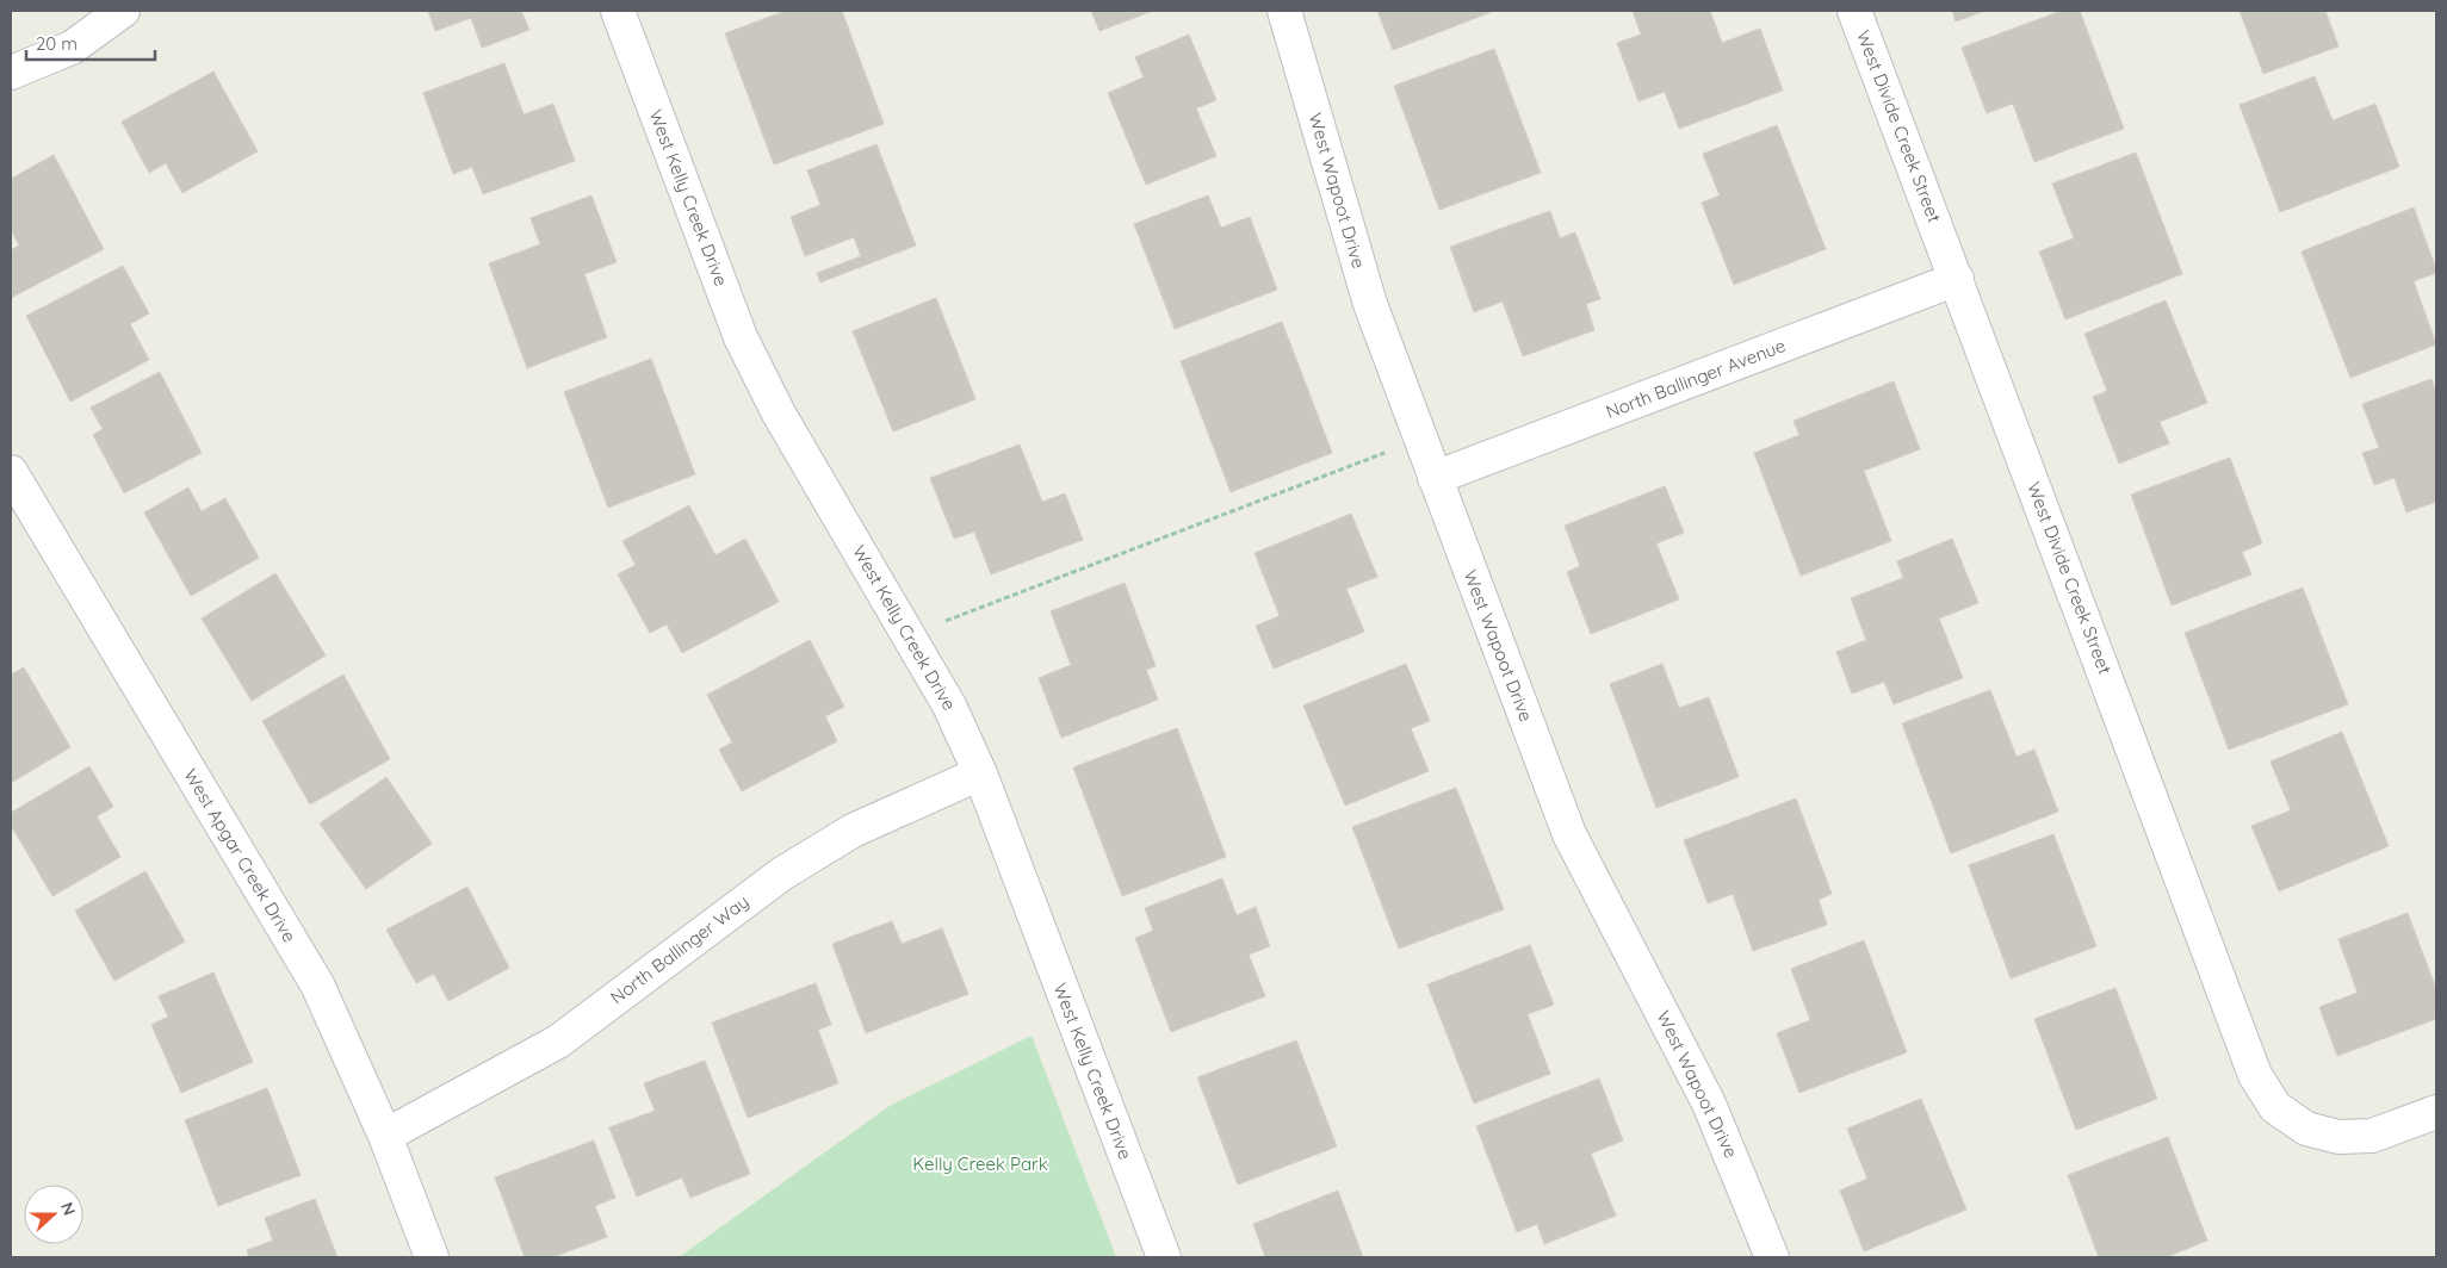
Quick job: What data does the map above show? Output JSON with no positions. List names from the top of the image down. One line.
{"streets":{"street":["West Divide Creek Street","West Wapoot Drive","West Kelly Creek Drive","North Ballinger Avenue","West Apgar Creek Drive","North Ballinger Way"]},"crossings":[["West Divide Creek Street","North Ballinger Avenue"],["West Wapoot Drive","North Ballinger Avenue"],["West Kelly Creek Drive","North Ballinger Way"],["West Apgar Creek Drive","North Ballinger Way"]],"parks":["Kelly Creek Park"],"scale_bar":"20 m","north":"right"}
